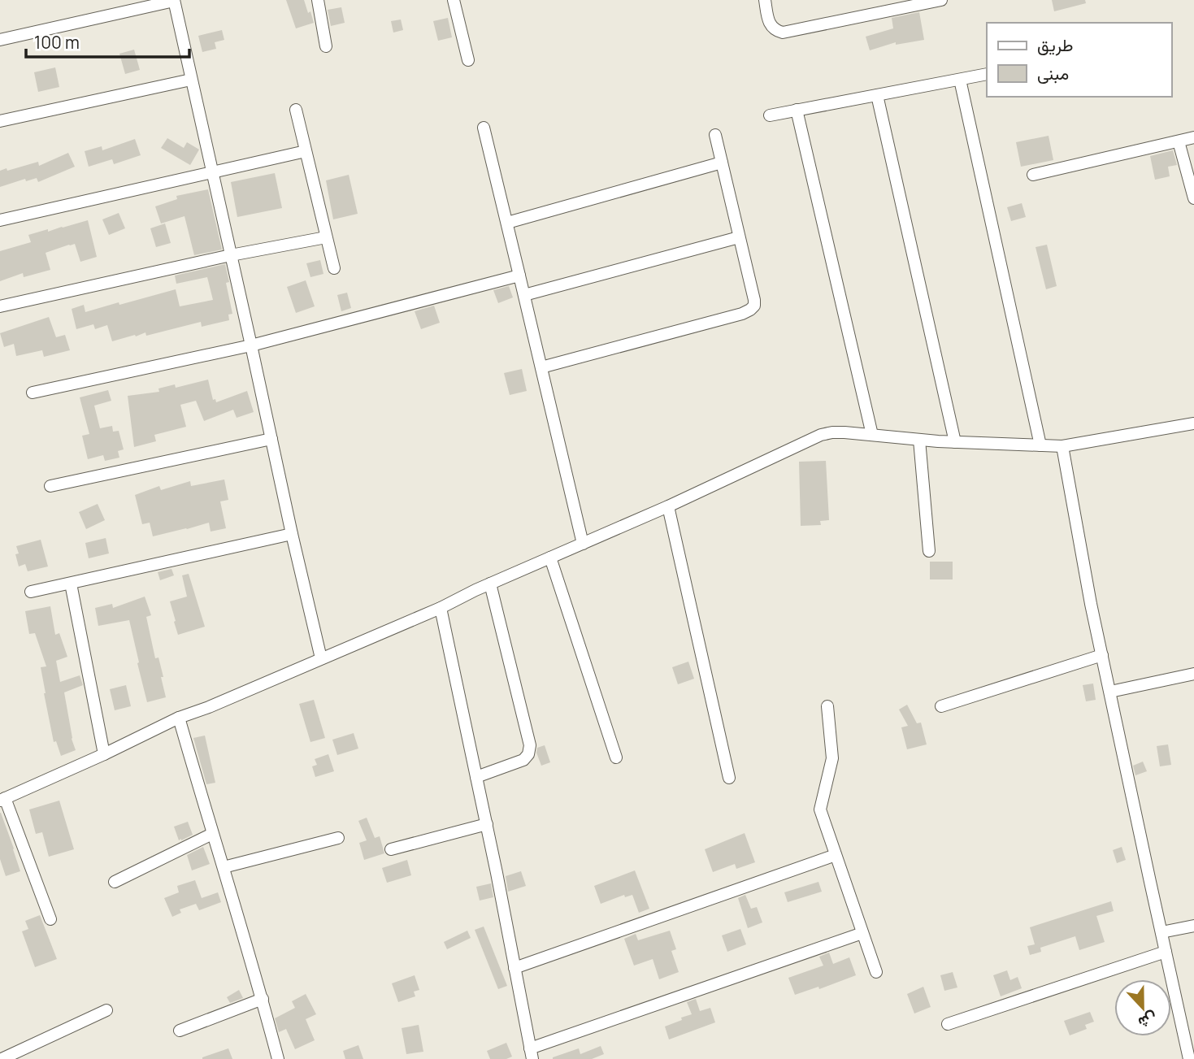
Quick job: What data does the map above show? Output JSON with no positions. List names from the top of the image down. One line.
{"legend":["طريق","مبنى"],"scale_bar":"100 m","north":"bottom"}
